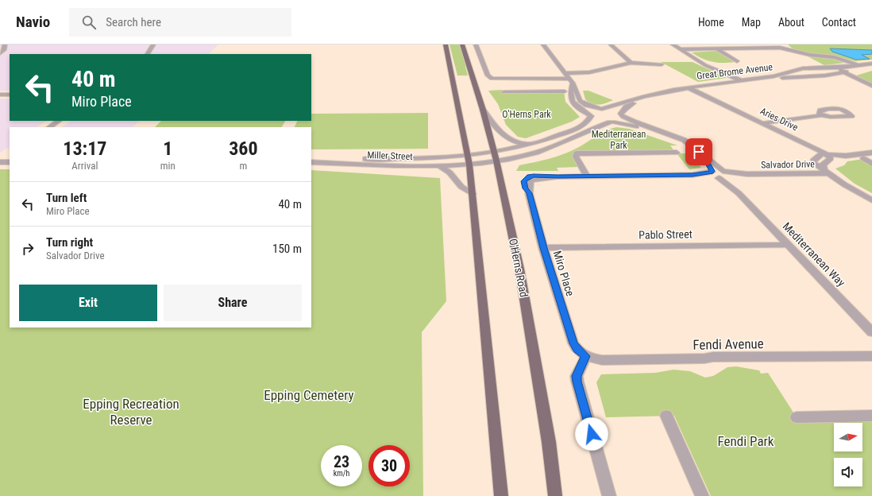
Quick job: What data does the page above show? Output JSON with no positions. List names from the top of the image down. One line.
{"streets":{"main road":["O'Herns Road"],"street":["Great Brome Avenue","Aries Drive","Miller Street","Salvador Drive","Pablo Street","Mediterranean Way","Miro Place","Fendi Avenue"]},"crossings":[["Great Brome Avenue","Aries Drive"],["Great Brome Avenue","Mediterranean Way"],["Miller Street","O'Herns Road"],["Salvador Drive","Mediterranean Way"],["Pablo Street","Mediterranean Way"],["Pablo Street","Miro Place"],["Miro Place","Fendi Avenue"]],"parks":["O'Herns Park","Mediterranean Park","Epping Cemetery","Epping Recreation Reserve","Fendi Park"],"north":"right","page":{"header":"Navio","search":"Search here","nav":["Home","Map","About","Contact"],"turn":["40 m","Miro Place"],"eta":["13:17","Arrival","1","min","360","m"],"list":[{"name":"Turn left","note":"Miro Place","value":"40 m"},{"name":"Turn right","note":"Salvador Drive","value":"150 m"}],"buttons":["Exit","Share"],"speed":"23 km/h","limit":"30"}}
